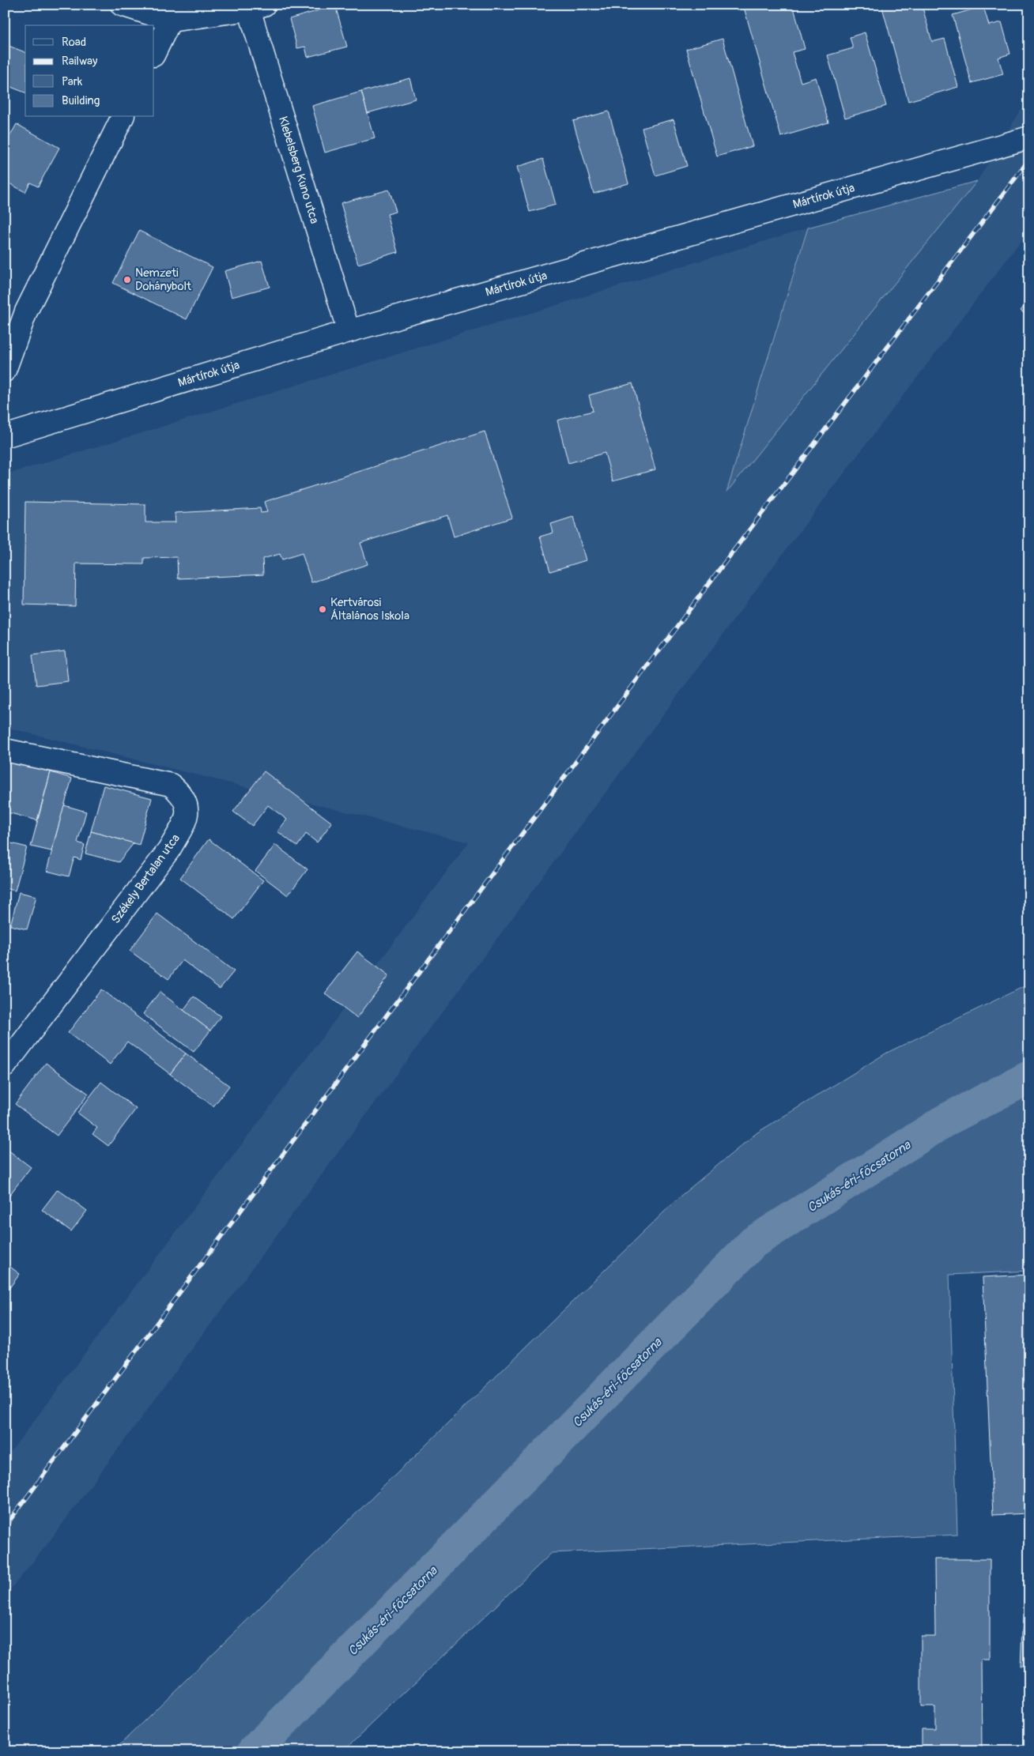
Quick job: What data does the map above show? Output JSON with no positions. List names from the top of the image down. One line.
{"streets":{"street":["Klebelsberg Kuno utca","Mártírok útja","Székely Bertalan utca"]},"crossings":[["Klebelsberg Kuno utca","Mártírok útja"]],"water":["Csukás-éri-főcsatorna"],"places":["Nemzeti Dohánybolt","Kertvárosi Általános Iskola"],"legend":["Road","Railway","Park","Building"]}
